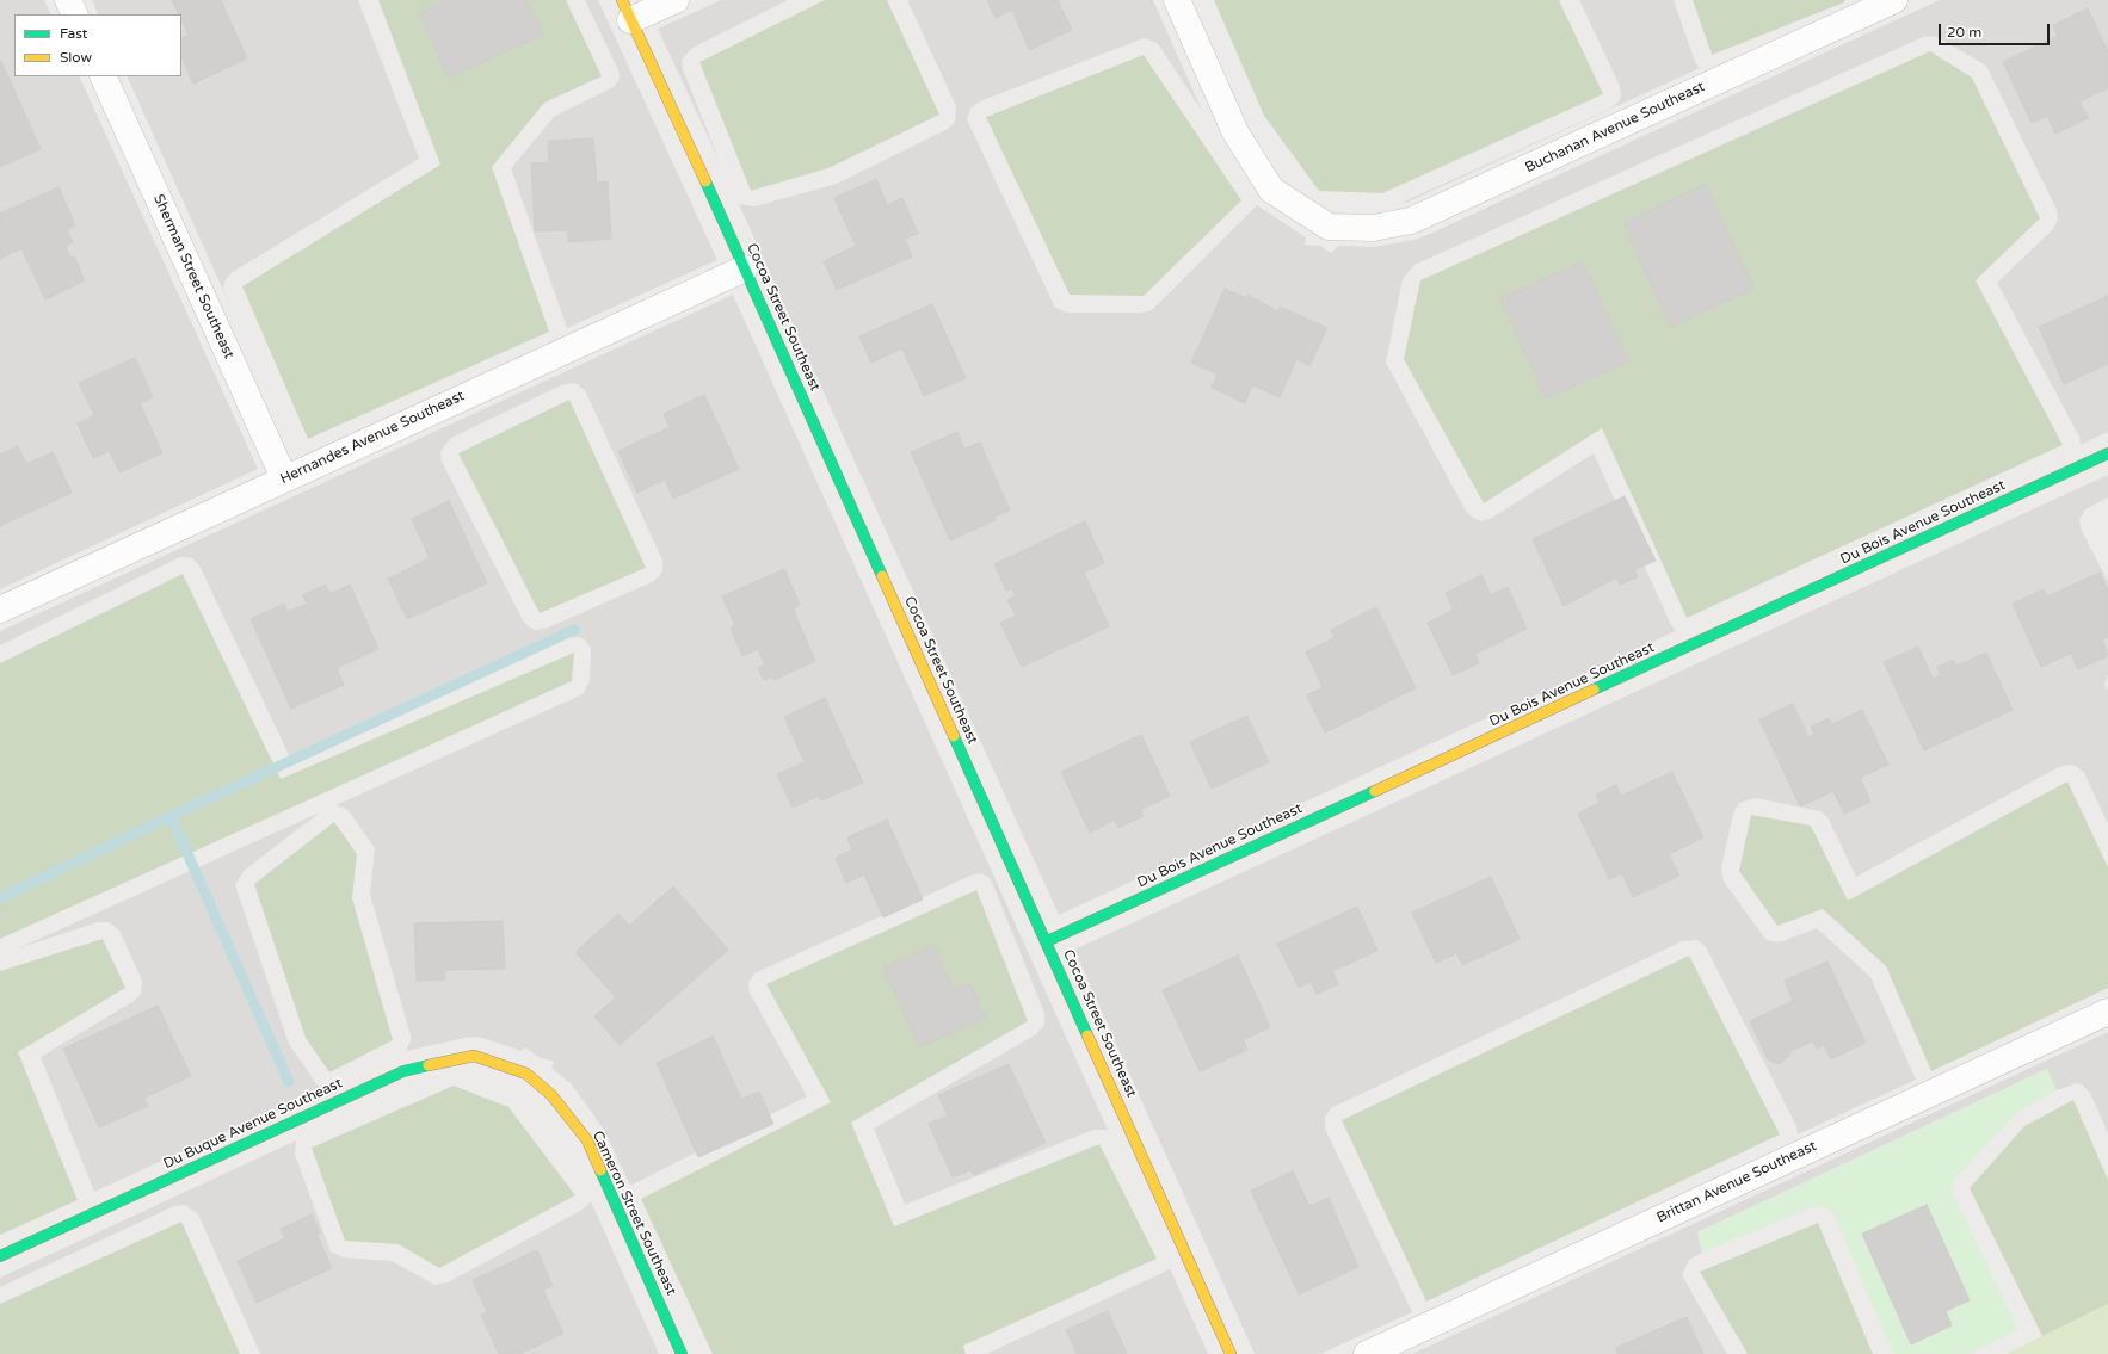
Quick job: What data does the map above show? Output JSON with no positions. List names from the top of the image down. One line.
{"streets":{"street":["Buchanan Avenue Southeast","Sherman Street Southeast","Cocoa Street Southeast","Hernandes Avenue Southeast","Du Bois Avenue Southeast","Du Buque Avenue Southeast","Brittan Avenue Southeast","Cameron Street Southeast"]},"crossings":[["Sherman Street Southeast","Hernandes Avenue Southeast"],["Cocoa Street Southeast","Hernandes Avenue Southeast"],["Cocoa Street Southeast","Du Bois Avenue Southeast"],["Du Buque Avenue Southeast","Cameron Street Southeast"]],"legend":["Fast","Slow"],"scale_bar":"20 m"}
